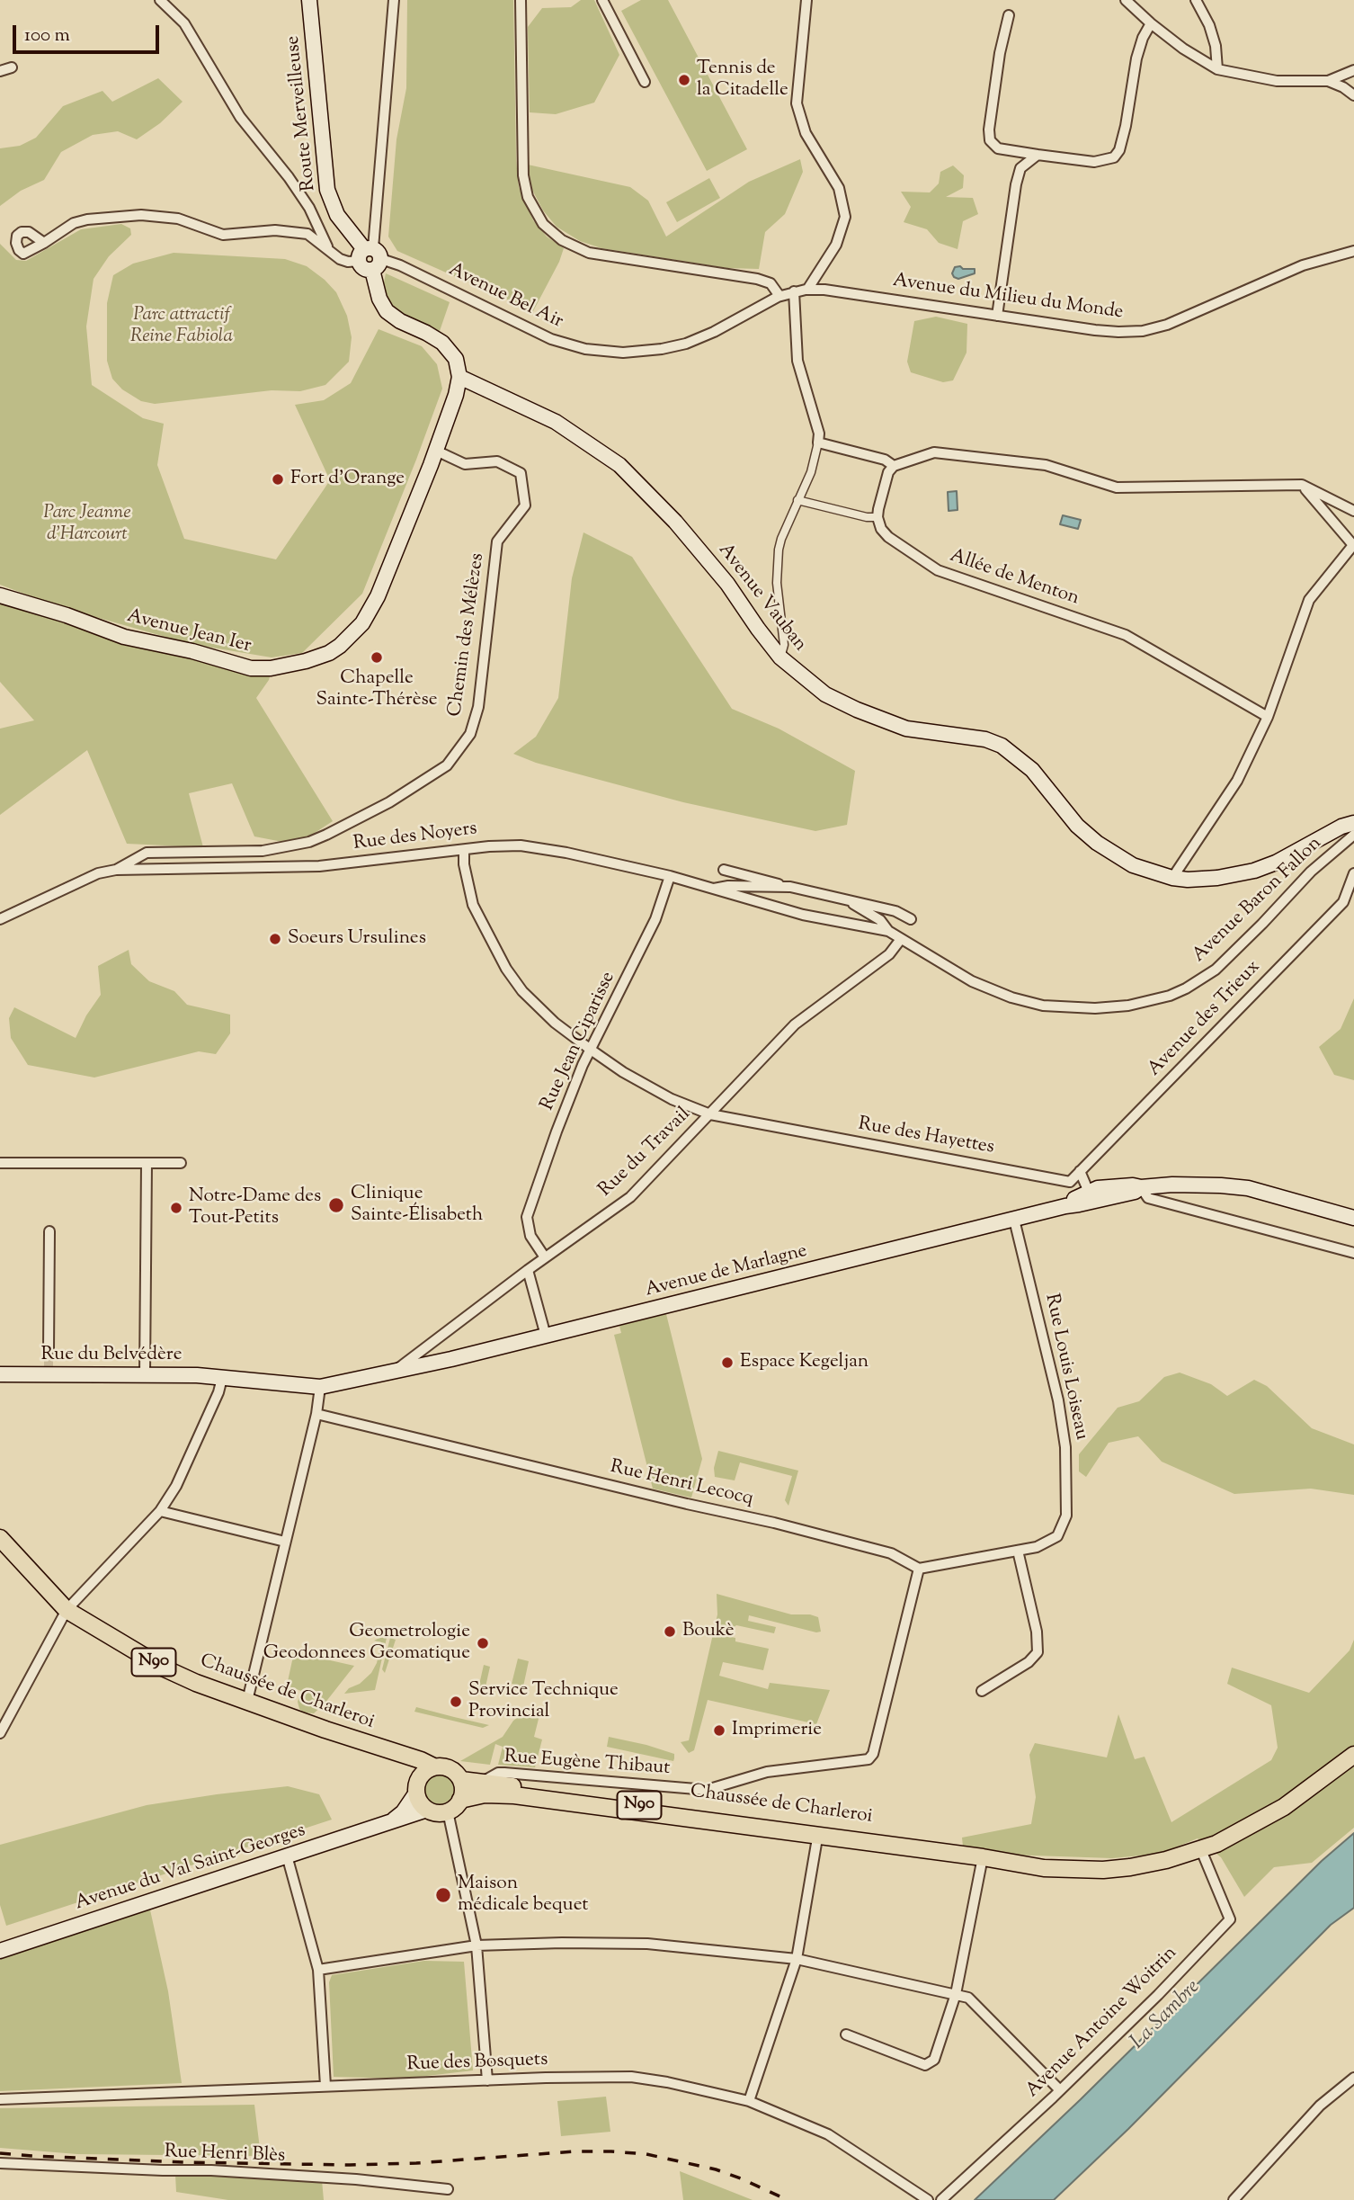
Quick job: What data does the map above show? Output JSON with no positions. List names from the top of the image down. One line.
{"streets":{"main road":["Route Merveilleuse","Avenue Vauban","Avenue Jean Ier","Avenue de Marlagne","Rue du Belvédère","N90","Chaussée de Charleroi","Avenue du Val Saint-Georges"],"street":["Avenue Bel Air","Avenue du Milieu du Monde","Allée de Menton","Chemin des Mélèzes","Rue des Noyers","Avenue Baron Fallon","Avenue des Trieux","Rue Jean Ciparisse","Rue des Hayettes","Rue du Travail","Rue Louis Loiseau","Rue Henri Lecocq","Rue Eugène Thibaut","Avenue Antoine Woitrin","Rue des Bosquets","Rue Henri Blès"]},"crossings":[["Route Merveilleuse","Avenue Bel Air"],["Avenue Bel Air","Avenue du Milieu du Monde"],["Avenue Vauban","Avenue Jean Ier"],["Avenue Jean Ier","Chemin des Mélèzes"],["Chemin des Mélèzes","Rue des Noyers"],["Rue des Noyers","Avenue Baron Fallon"],["Rue des Noyers","Rue Jean Ciparisse"],["Rue des Noyers","Rue des Hayettes"],["Rue des Noyers","Rue du Travail"],["Avenue Baron Fallon","Rue du Travail"],["Avenue des Trieux","Rue des Hayettes"],["Rue Jean Ciparisse","Rue des Hayettes"],["Rue Jean Ciparisse","Rue du Travail"],["Rue des Hayettes","Rue du Travail"],["Rue du Travail","Avenue de Marlagne"],["Avenue de Marlagne","Rue du Belvédère"],["Avenue de Marlagne","Rue Louis Loiseau"],["Rue Henri Lecocq","Rue Eugène Thibaut"],["N90","Chaussée de Charleroi"],["N90","Avenue du Val Saint-Georges"],["Chaussée de Charleroi","Rue Eugène Thibaut"],["Chaussée de Charleroi","Avenue du Val Saint-Georges"],["Chaussée de Charleroi","Avenue Antoine Woitrin"]],"water":["La Sambre"],"parks":["Parc attractif Reine Fabiola","Parc Jeanne d'Harcourt"],"places":["Tennis de la Citadelle","Fort d'Orange","Chapelle Sainte-Thérèse","Soeurs Ursulines","Clinique Sainte-Élisabeth","Notre-Dame des Tout-Petits","Espace Kegeljan","Boukè","Geometrologie Geodonnees Geomatique","Service Technique Provincial","Imprimerie","Maison médicale bequet"],"scale_bar":"100 m"}
